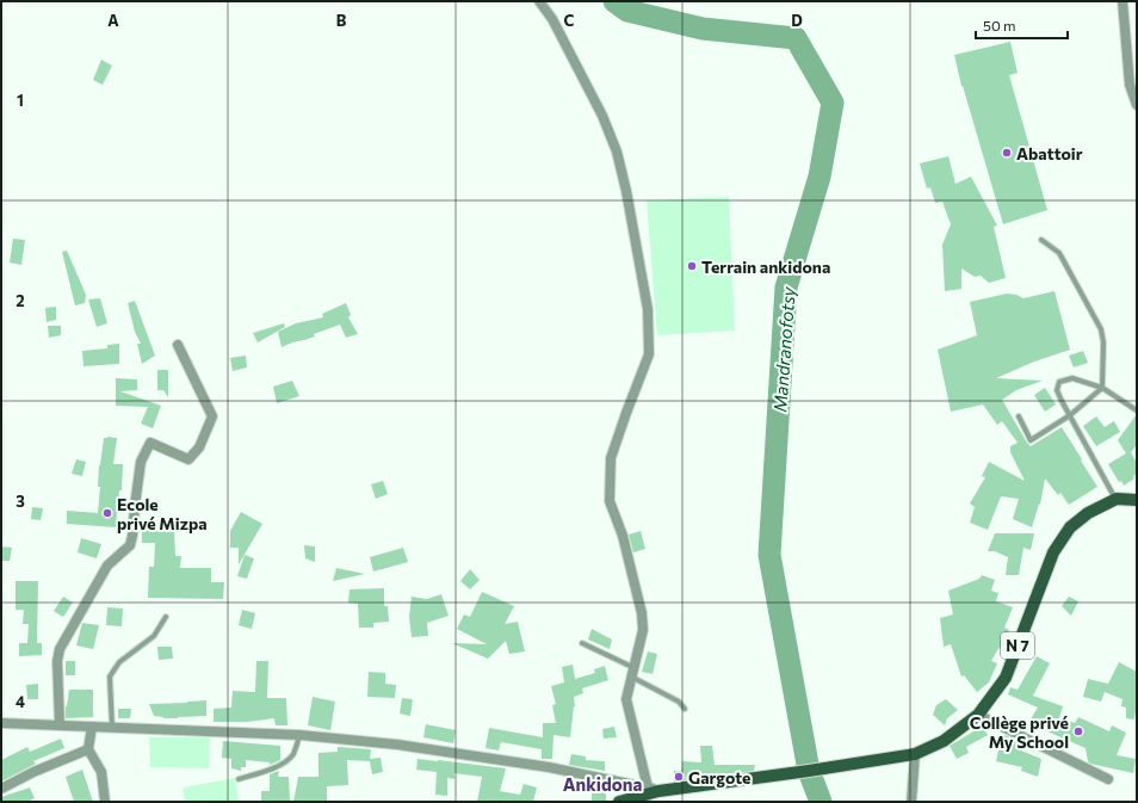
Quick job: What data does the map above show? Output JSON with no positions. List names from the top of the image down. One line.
{"streets":{"main road":["N 7"]},"districts":["Ankidona"],"water":["Mandranofotsy"],"places":["Abattoir","Terrain ankidona","Ecole privé Mizpa","Collège privé My School","Gargote"],"scale_bar":"50 m","grid":{"columns":["A","B","C","D"],"rows":["1","2","3","4"]}}
